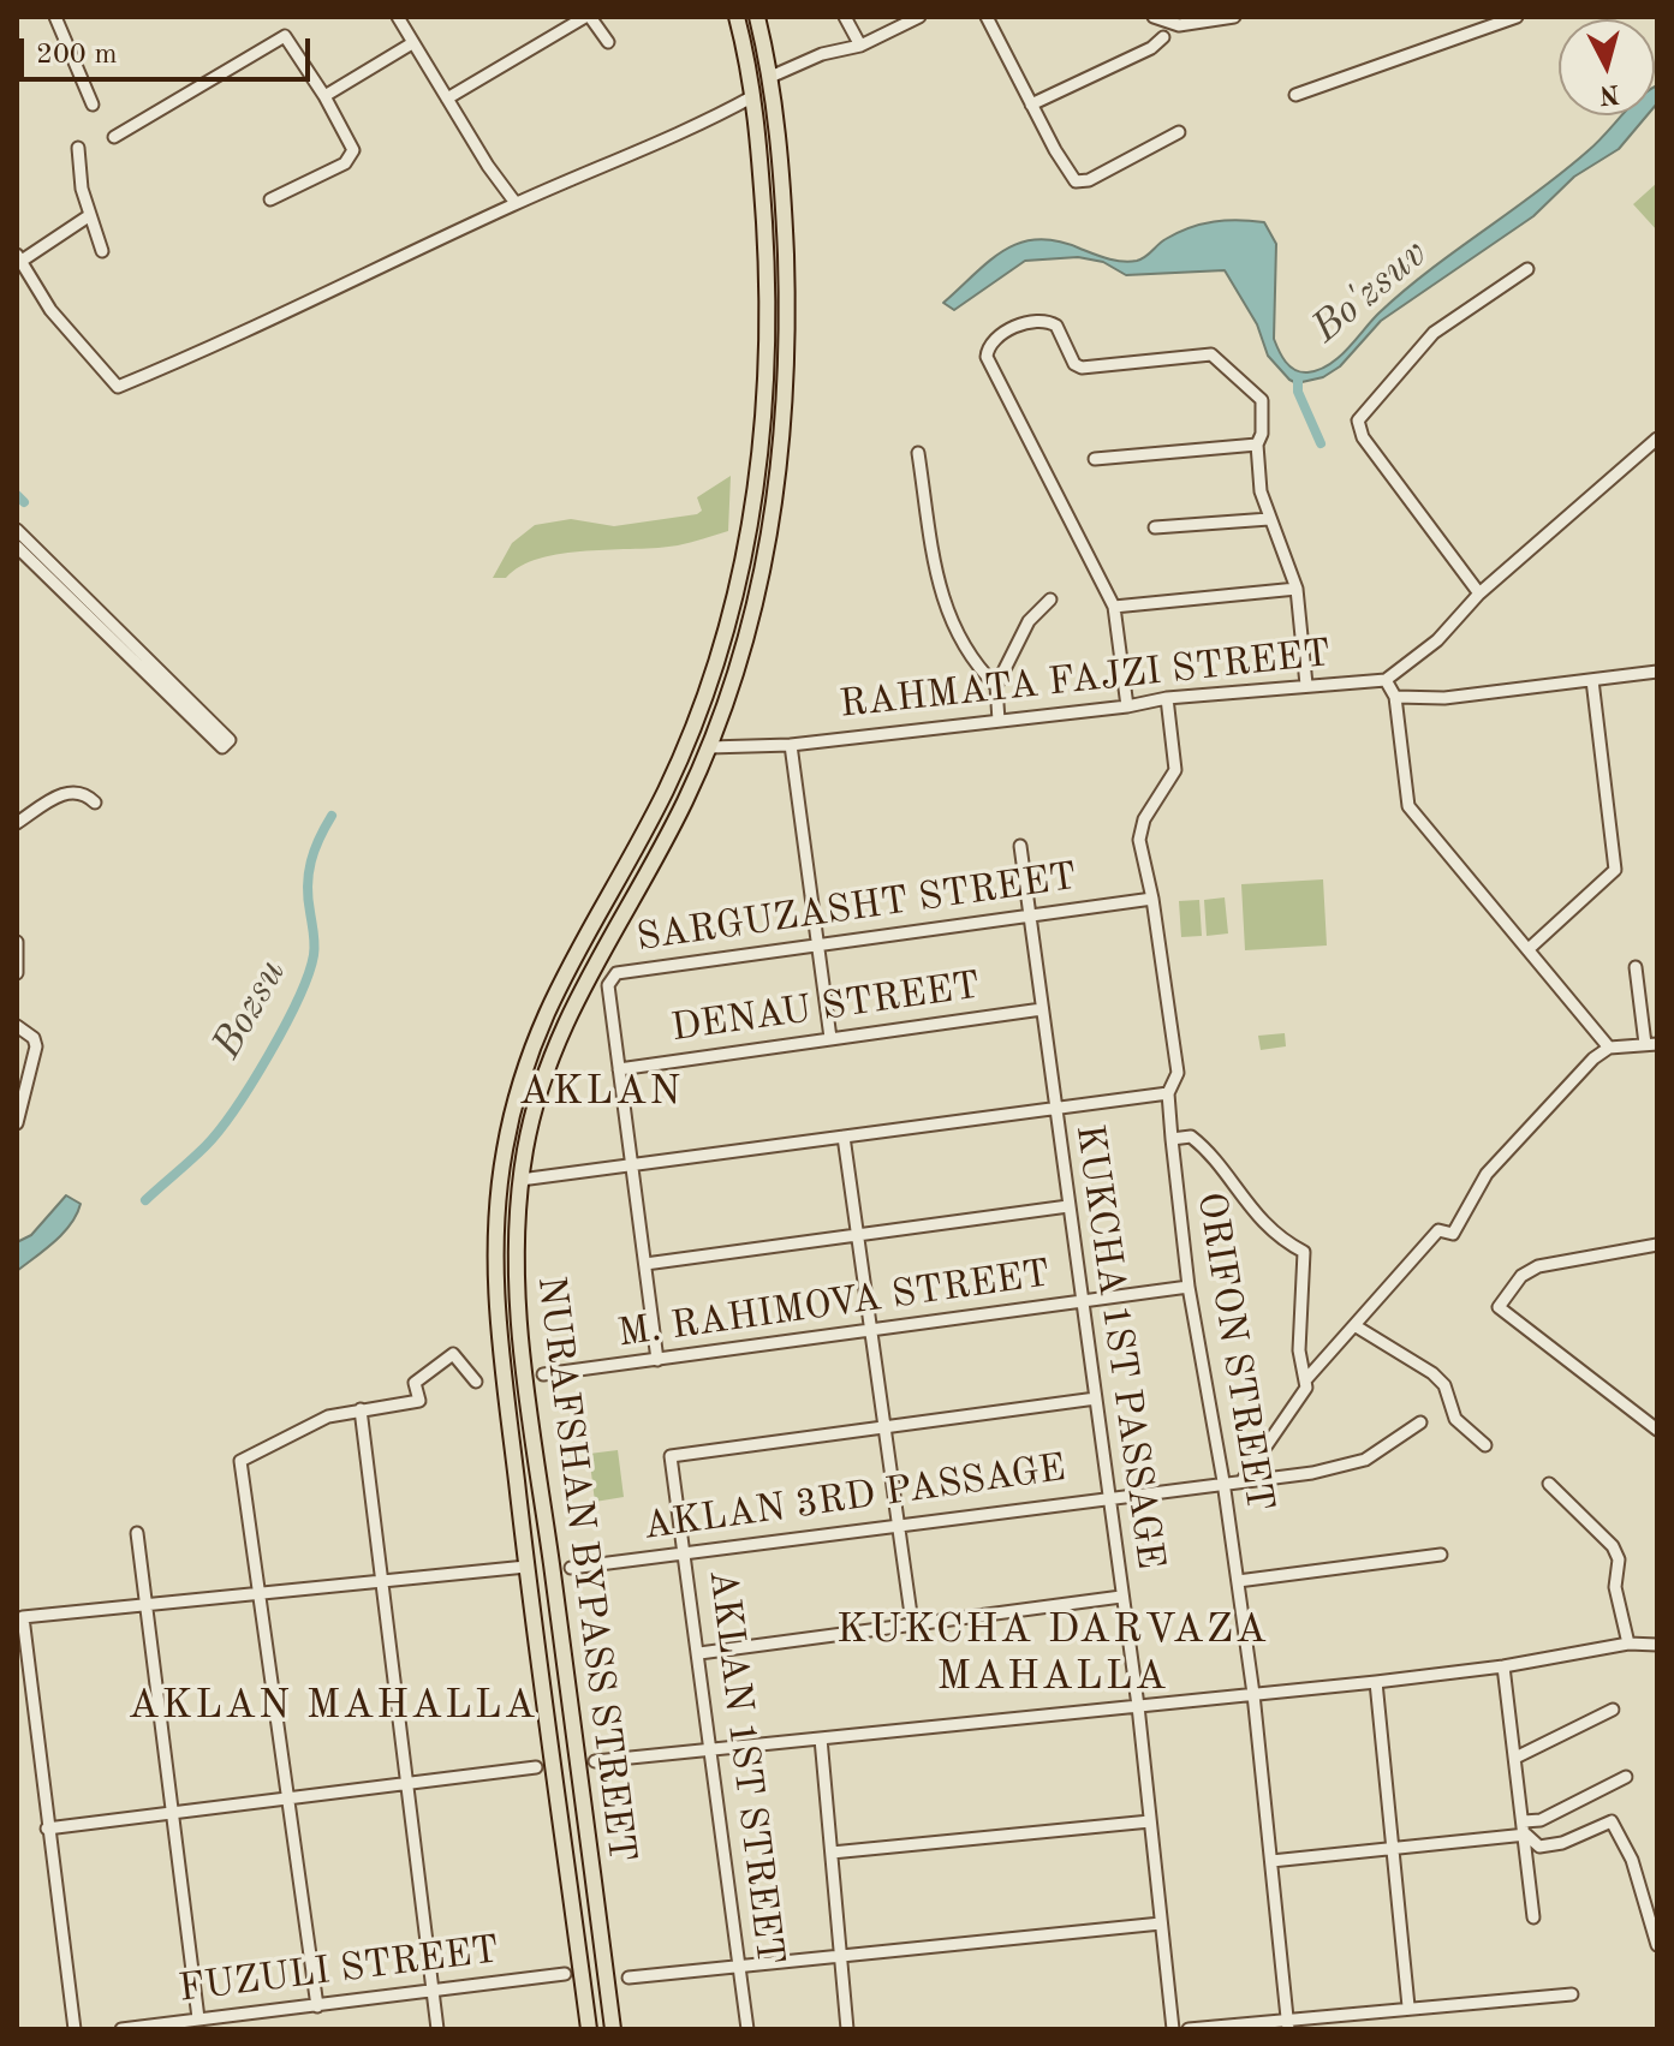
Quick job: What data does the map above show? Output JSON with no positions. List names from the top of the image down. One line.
{"streets":{"main road":["NURAFSHAN BYPASS STREET"],"street":["RAHMATA FAJZI STREET","SARGUZASHT STREET","DENAU STREET","M. RAHIMOVA STREET","KUKCHA 1ST PASSAGE","ORIFON STREET","АKLАN 3RD PASSAGE","AKLAN 1ST STREET","FUZULI STREET"]},"crossings":[["RAHMATA FAJZI STREET","SARGUZASHT STREET"],["RAHMATA FAJZI STREET","DENAU STREET"],["RAHMATA FAJZI STREET","ORIFON STREET"],["RAHMATA FAJZI STREET","NURAFSHAN BYPASS STREET"],["SARGUZASHT STREET","DENAU STREET"],["SARGUZASHT STREET","M. RAHIMOVA STREET"],["SARGUZASHT STREET","KUKCHA 1ST PASSAGE"],["SARGUZASHT STREET","ORIFON STREET"],["DENAU STREET","KUKCHA 1ST PASSAGE"],["M. RAHIMOVA STREET","KUKCHA 1ST PASSAGE"],["M. RAHIMOVA STREET","ORIFON STREET"],["KUKCHA 1ST PASSAGE","АKLАN 3RD PASSAGE"],["ORIFON STREET","АKLАN 3RD PASSAGE"],["АKLАN 3RD PASSAGE","AKLAN 1ST STREET"]],"districts":["AKLAN","KUKCHA DARVAZA MAHALLA","AKLAN MAHALLA"],"water":["Bo'zsuv","Bozsu"],"scale_bar":"200 m","north":"bottom"}
